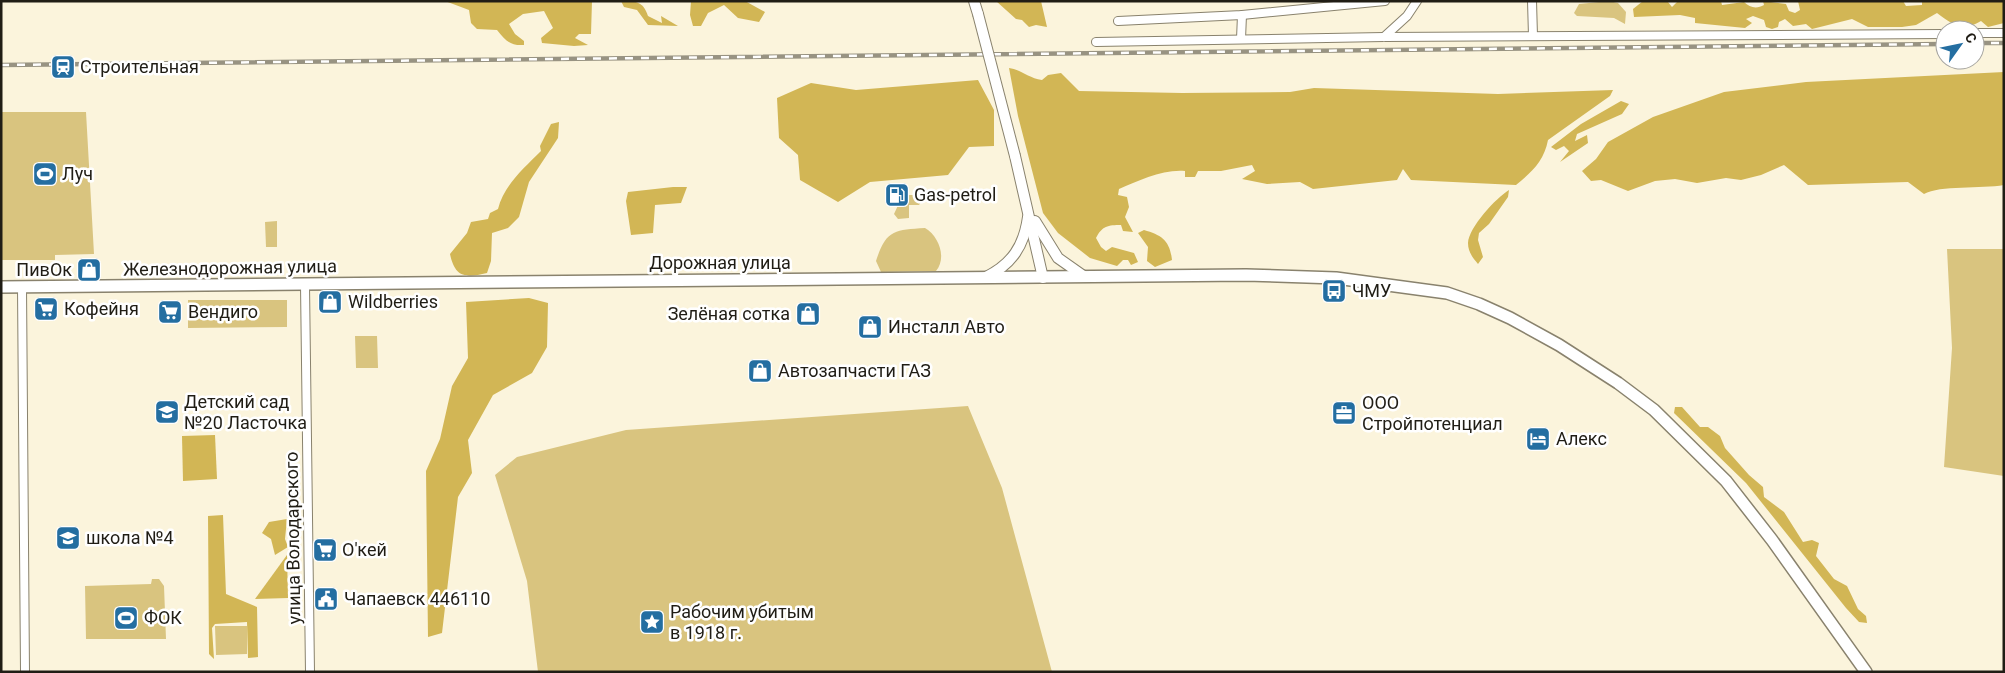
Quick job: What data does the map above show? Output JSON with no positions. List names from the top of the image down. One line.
{"streets":{"main road":["Дорожная улица","Железнодорожная улица"],"street":["улица Володарского"]},"crossings":[["Дорожная улица","Железнодорожная улица"],["Железнодорожная улица","улица Володарского"]],"places":{"station":["Строительная"],"sports":["Луч","ФОК"],"fuel station":["Gas-petrol"],"shop":["ПивОк","Wildberries","Зелёная сотка","Инсталл Авто","Автозапчасти ГАЗ"],"bus stop":["ЧМУ"],"supermarket":["Кофейня","Вендиго","О'кей"],"school or university":["Детский сад №20 Ласточка","школа №4"],"office":["ООО Стройпотенциал"],"hotel":["Алекс"],"public building":["Чапаевск 446110"],"place":["Рабочим убитым в 1918 г."]},"north":"top right"}
